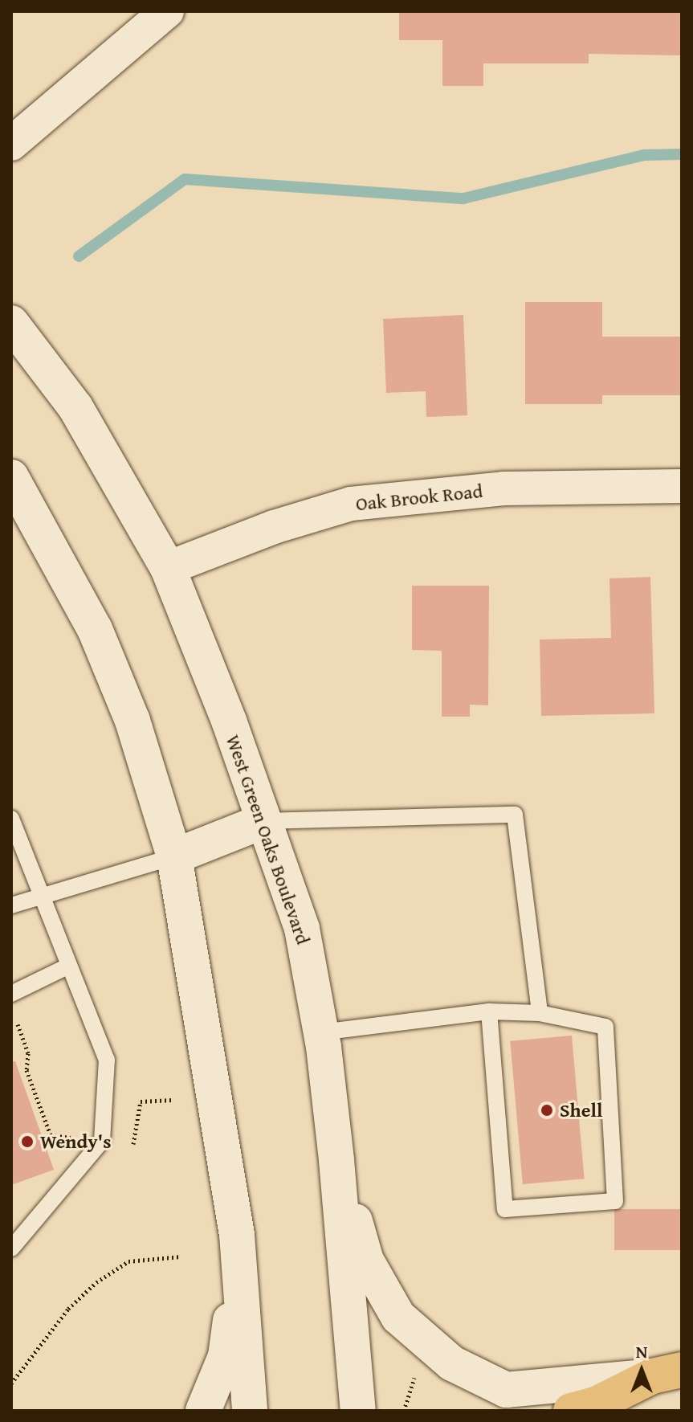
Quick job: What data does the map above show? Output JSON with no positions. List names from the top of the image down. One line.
{"streets":{"main road":["West Green Oaks Boulevard"],"street":["Oak Brook Road"]},"crossings":[["Oak Brook Road","West Green Oaks Boulevard"]],"places":["Shell","Wendy's"],"north":"top"}
